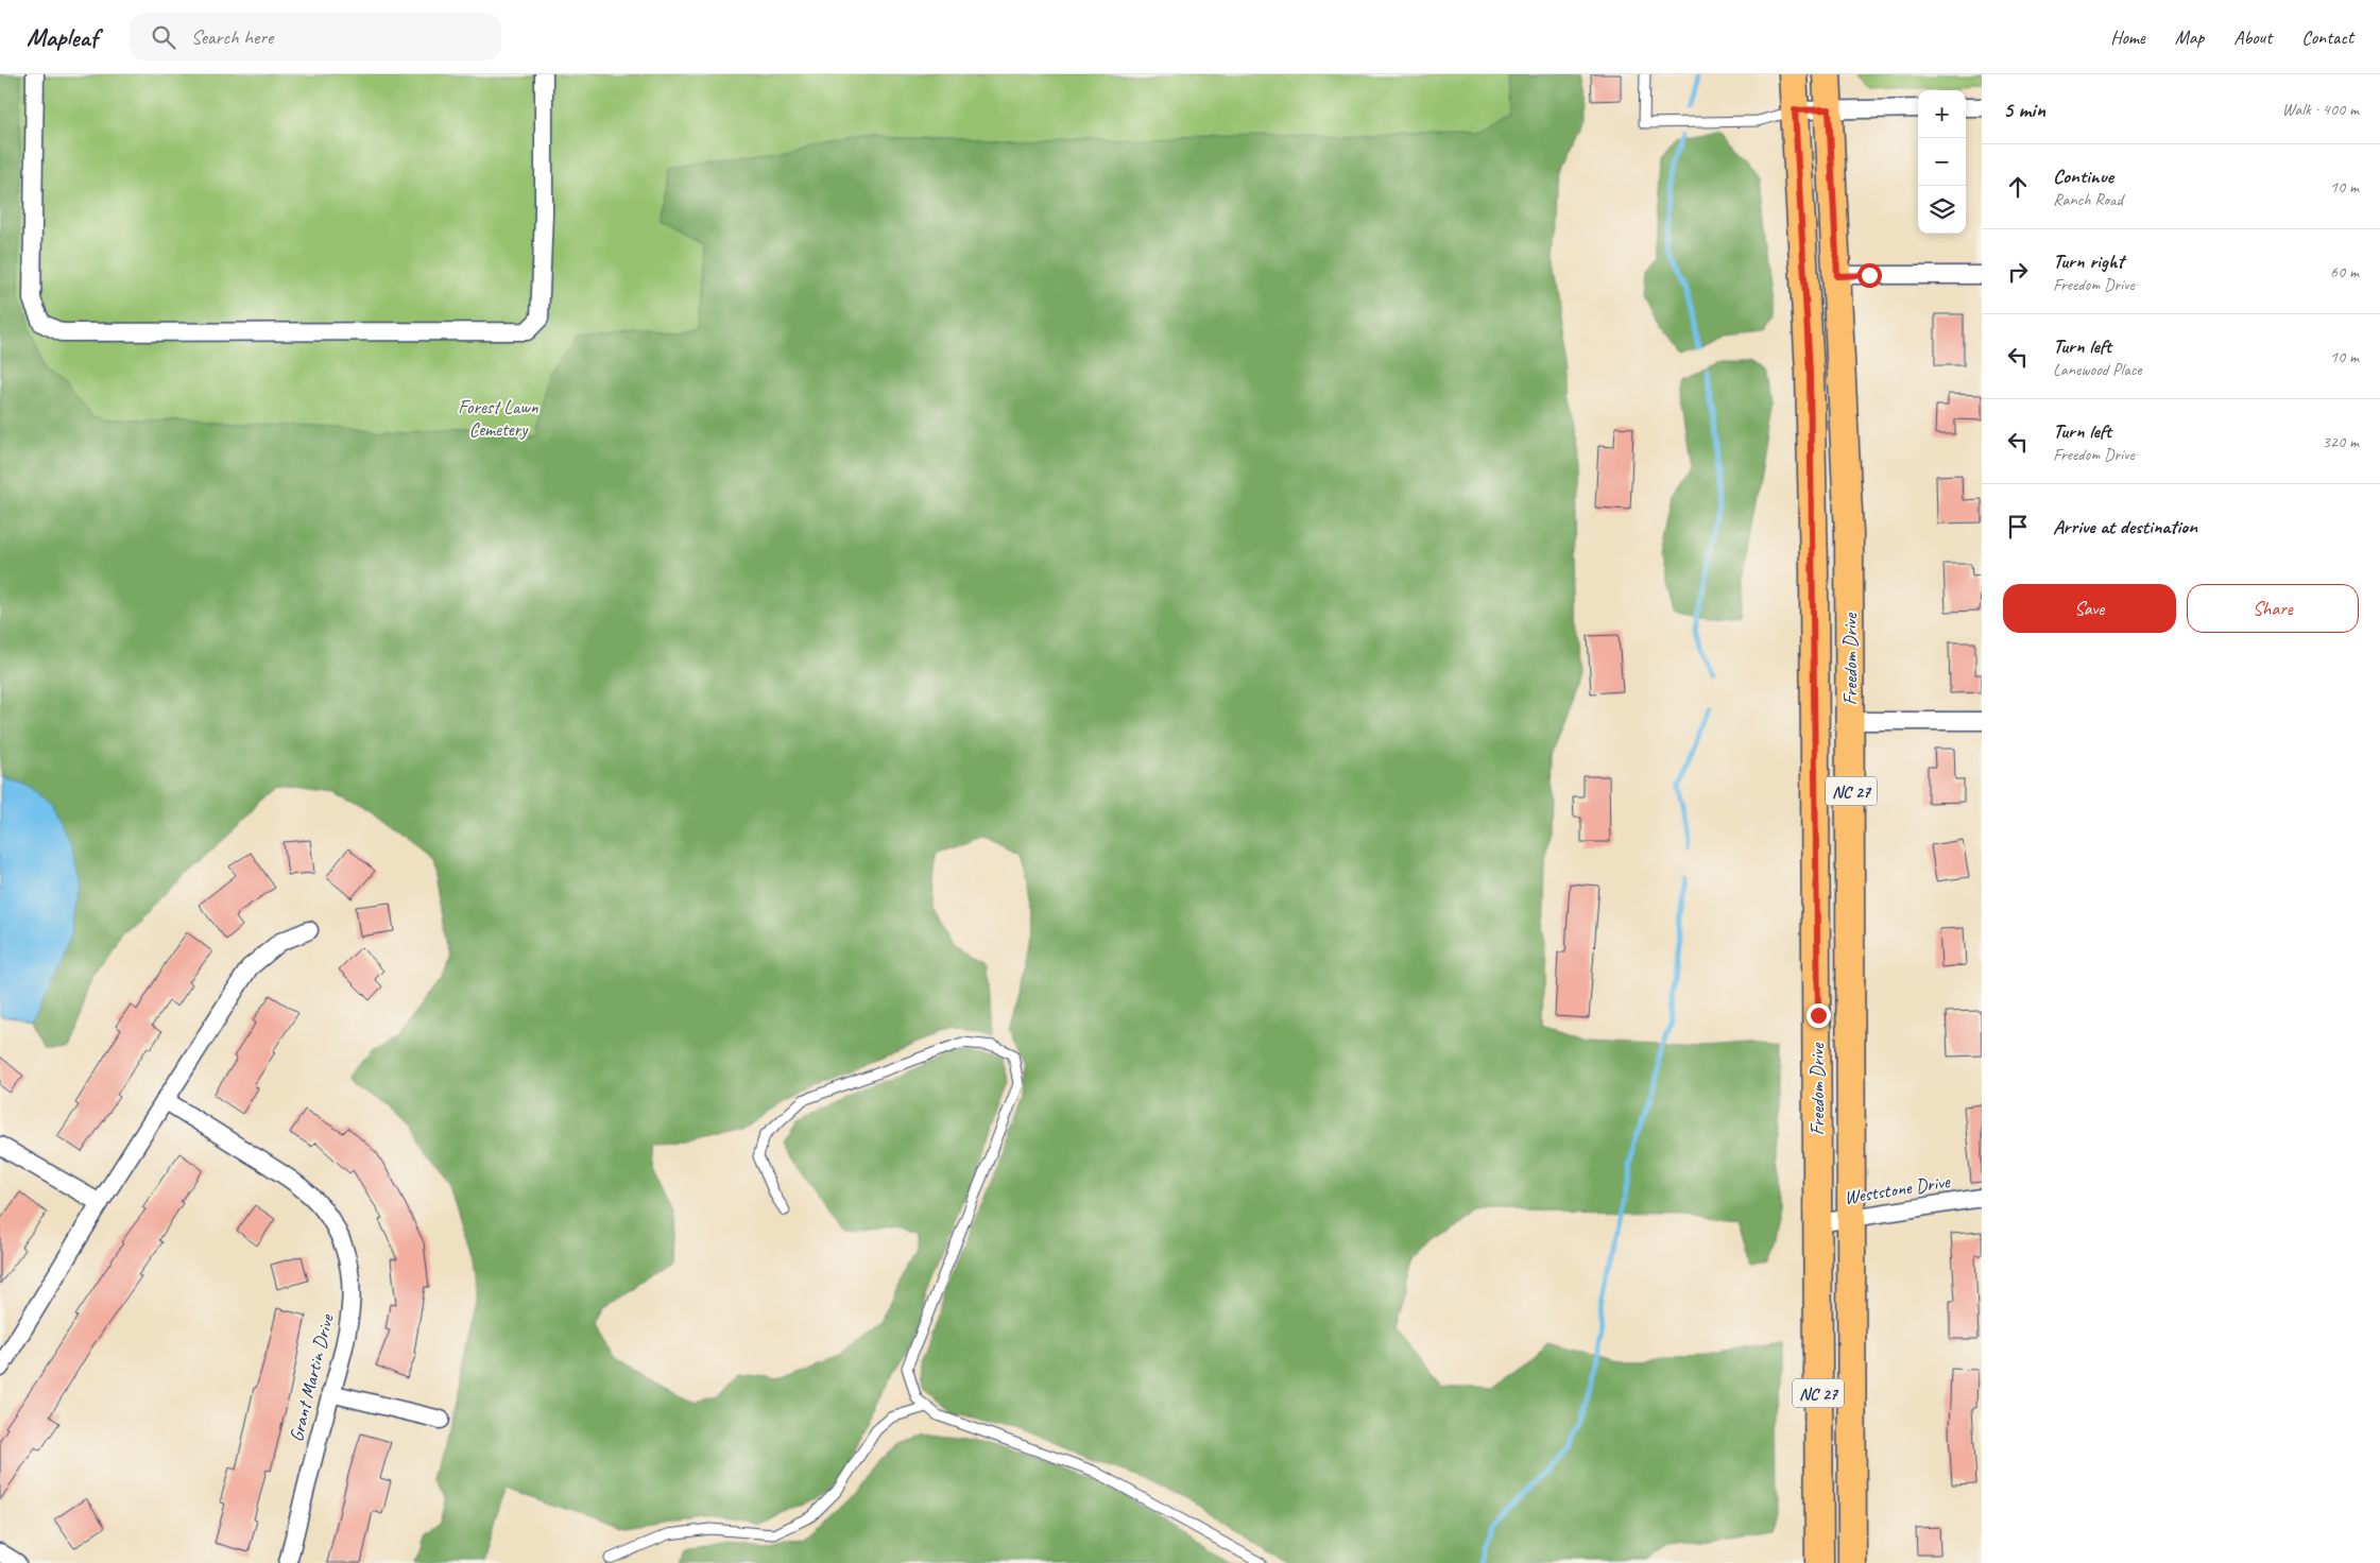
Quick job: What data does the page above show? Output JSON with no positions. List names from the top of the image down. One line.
{"streets":{"main road":["Freedom Drive","NC 27"],"street":["Weststone Drive","Grant Martin Drive"]},"crossings":[["Freedom Drive","Weststone Drive"]],"parks":["Forest Lawn Cemetery"],"page":{"header":"Mapleaf","search":"Search here","nav":["Home","Map","About","Contact"],"heading":["5 min","Walk · 400 m"],"map_buttons":["+","−"],"list":[["Continue","Ranch Road","10 m"],["Turn right","Freedom Drive","60 m"],["Turn left","Lanewood Place","10 m"],["Turn left","Freedom Drive","320 m"],"Arrive at destination"],"buttons":["Save","Share"]}}
